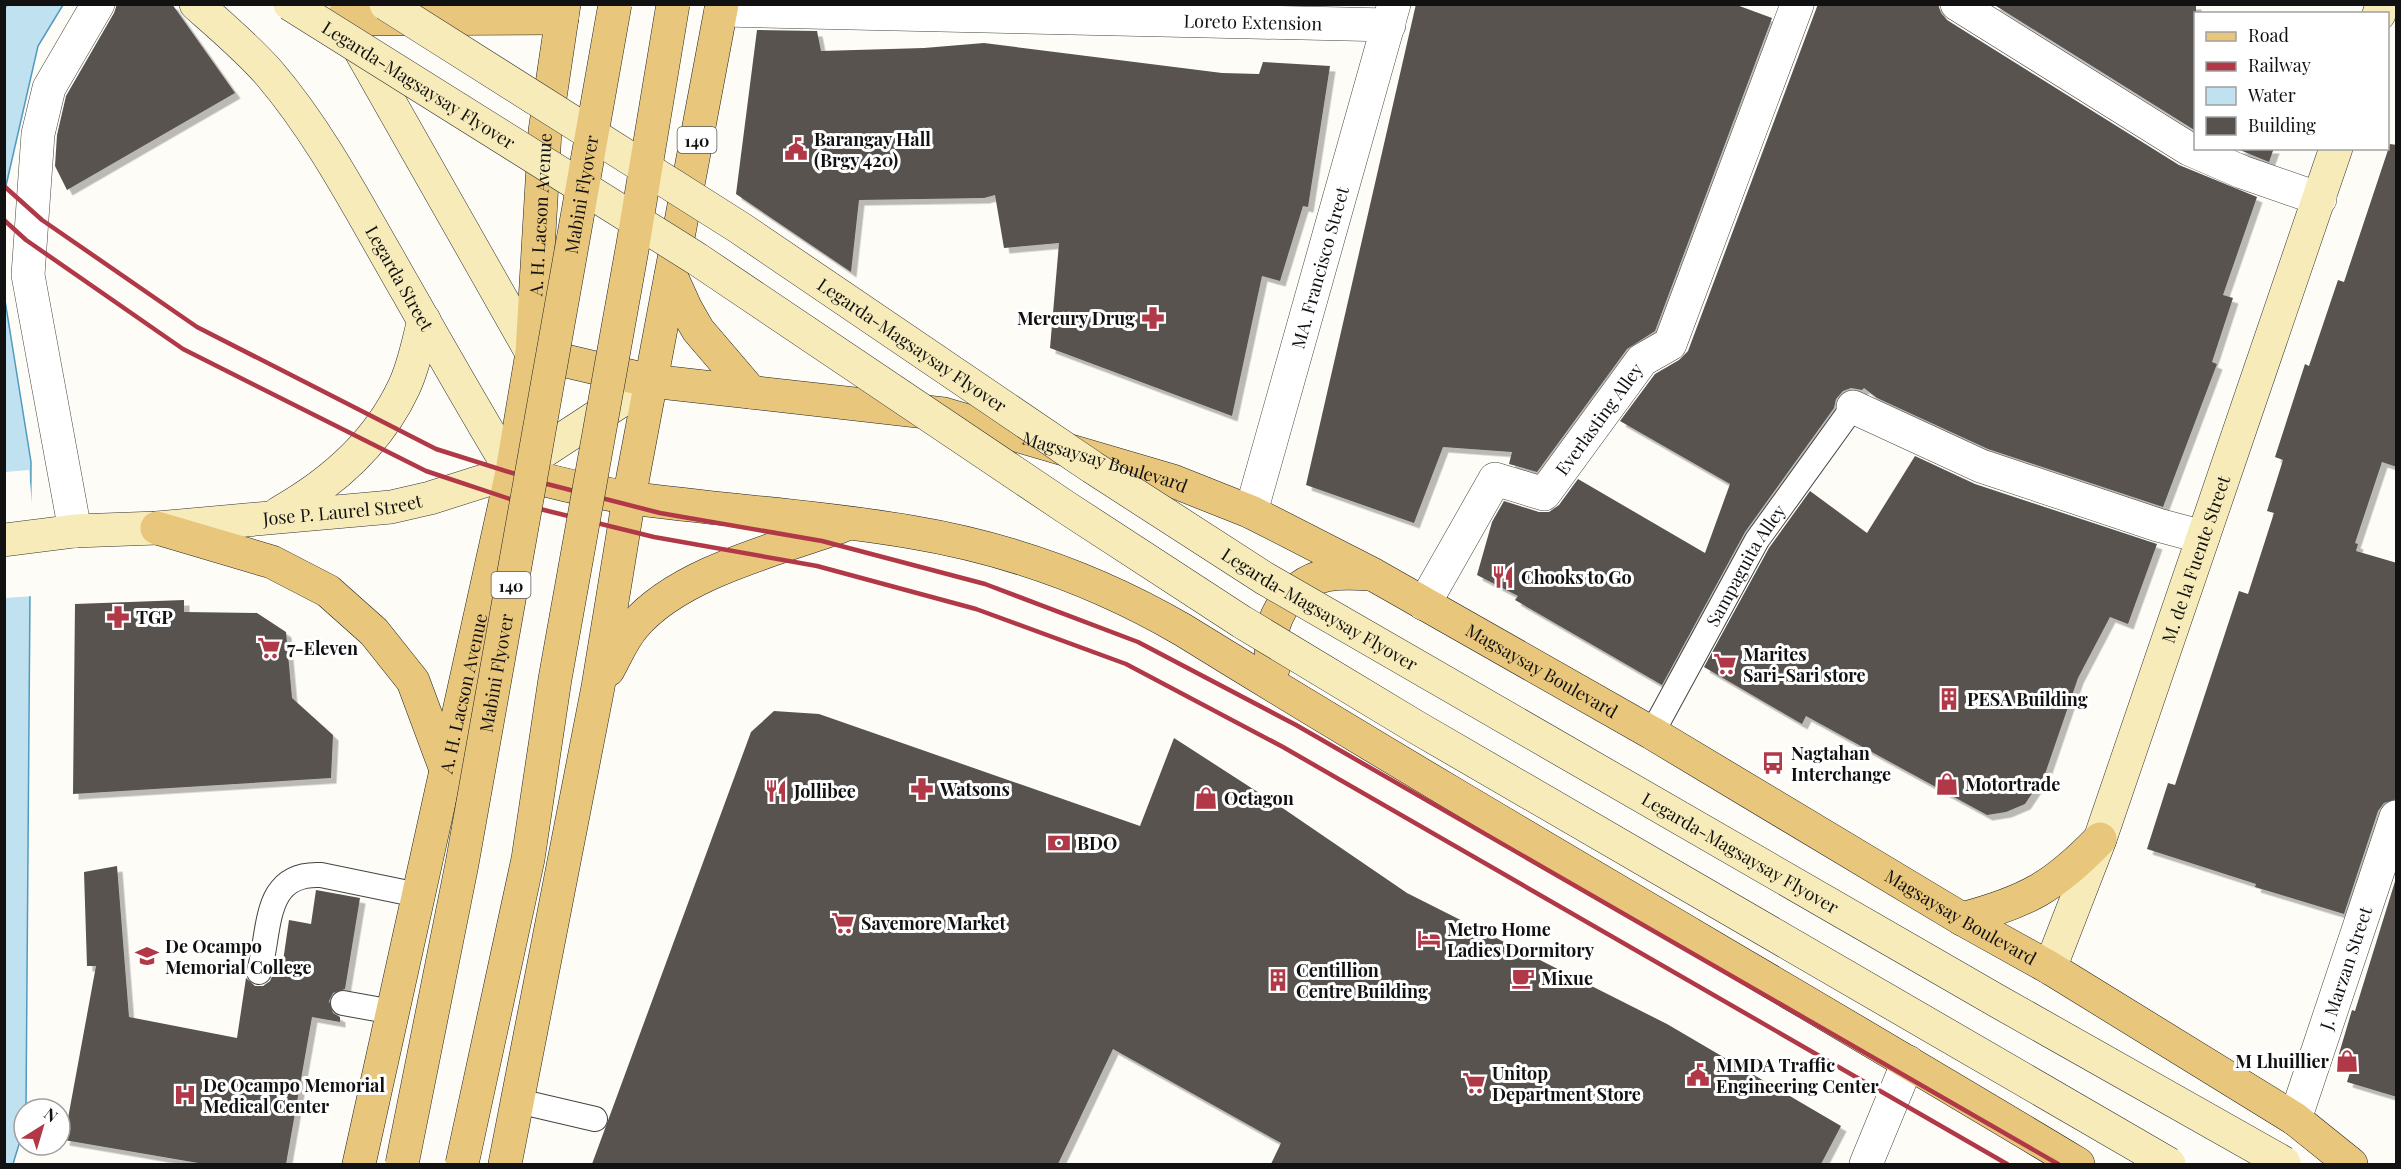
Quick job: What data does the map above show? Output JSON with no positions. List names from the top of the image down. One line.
{"streets":{"main road":["Legarda-Magsaysay Flyover","140","Mabini Flyover","A. H. Lacson Avenue","Legarda Street","Magsaysay Boulevard","Jose P. Laurel Street","M. de la Fuente Street"],"street":["Loreto Extension","MA. Francisco Street","Everlasting Alley","J. Marzan Street"],"lane":["Sampaguita Alley"]},"crossings":[["Loreto Extension","140"],["Loreto Extension","MA. Francisco Street"],["140","Magsaysay Boulevard"],["140","Jose P. Laurel Street"],["A. H. Lacson Avenue","Legarda Street"],["A. H. Lacson Avenue","Jose P. Laurel Street"],["MA. Francisco Street","Magsaysay Boulevard"],["Legarda Street","Jose P. Laurel Street"],["Everlasting Alley","Magsaysay Boulevard"],["Magsaysay Boulevard","Jose P. Laurel Street"],["Magsaysay Boulevard","M. de la Fuente Street"],["Magsaysay Boulevard","Sampaguita Alley"],["Magsaysay Boulevard","J. Marzan Street"]],"places":{"public building":["Barangay Hall (Brgy 420)","MMDA Traffic Engineering Center"],"pharmacy":["Mercury Drug","TGP","Watsons"],"restaurant":["Chooks to Go","Jollibee"],"supermarket":["7-Eleven","Marites Sari-Sari store","Savemore Market","Unitop Department Store"],"building":["PESA Building","Centillion Centre Building"],"bus stop":["Nagtahan Interchange"],"shop":["Motortrade","Octagon","M Lhuillier"],"bank":["BDO"],"hotel":["Metro Home Ladies Dormitory"],"school or university":["De Ocampo Memorial College"],"cafe":["Mixue"],"hospital":["De Ocampo Memorial Medical Center"]},"legend":["Road","Railway","Water","Building"],"north":"top right"}
